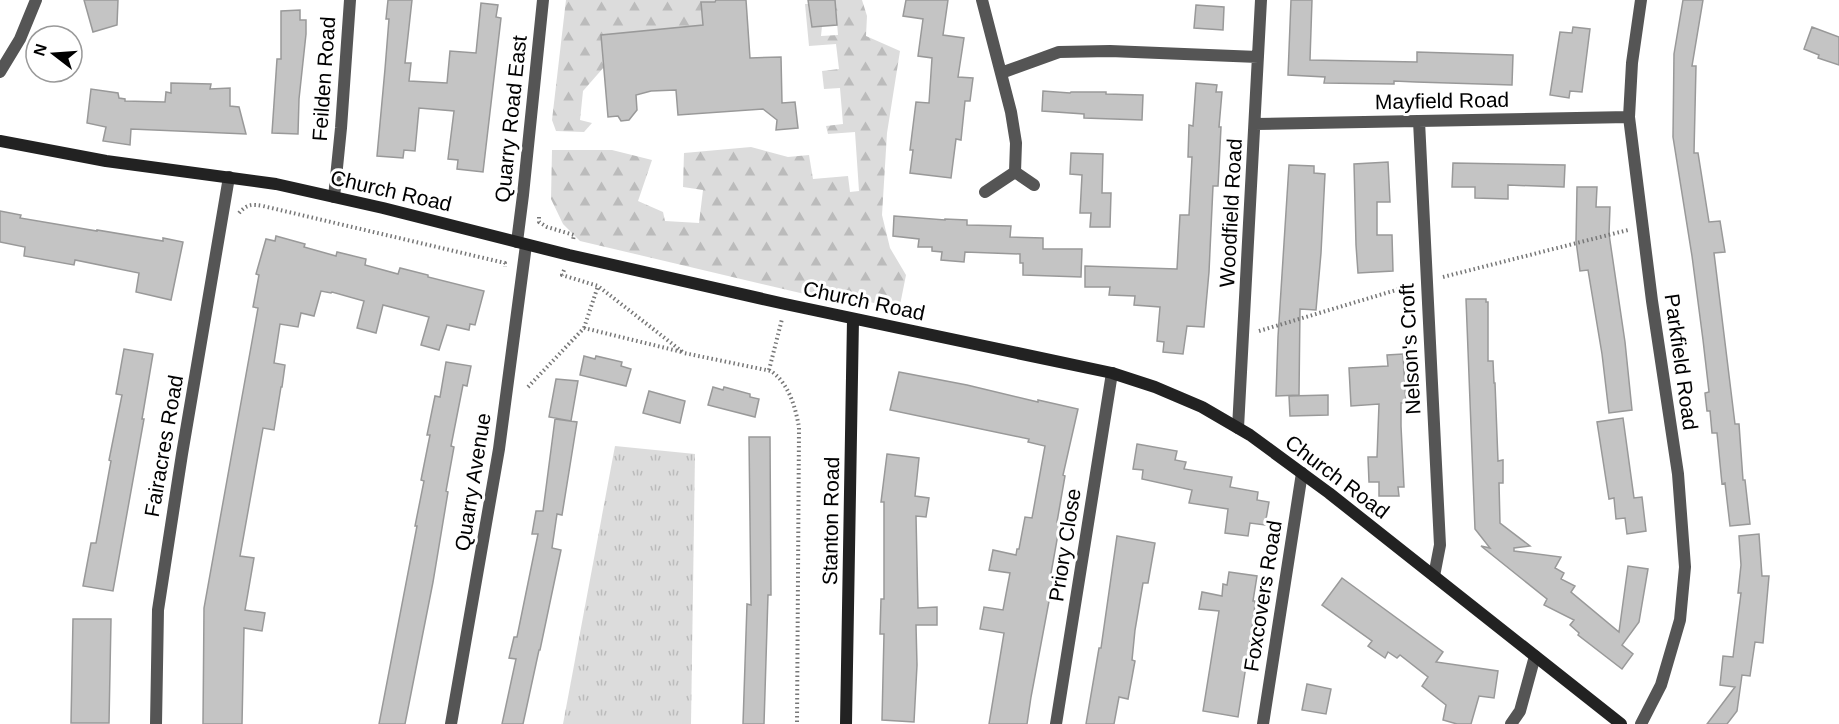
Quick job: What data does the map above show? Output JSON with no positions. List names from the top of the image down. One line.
{"streets":{"main road":["Church Road","Stanton Road"],"street":["Feilden Road","Mayfield Road","Quarry Road East","Woodfield Road","Nelson's Croft","Parkfield Road","Fairacres Road","Quarry Avenue","Priory Close","Foxcovers Road"]},"crossings":[["Feilden Road","Church Road"],["Mayfield Road","Woodfield Road"],["Mayfield Road","Nelson's Croft"],["Mayfield Road","Parkfield Road"],["Quarry Road East","Church Road"],["Quarry Road East","Quarry Avenue"],["Church Road","Woodfield Road"],["Church Road","Nelson's Croft"],["Church Road","Fairacres Road"],["Church Road","Quarry Avenue"],["Church Road","Stanton Road"],["Church Road","Priory Close"],["Church Road","Foxcovers Road"]],"north":"left"}
